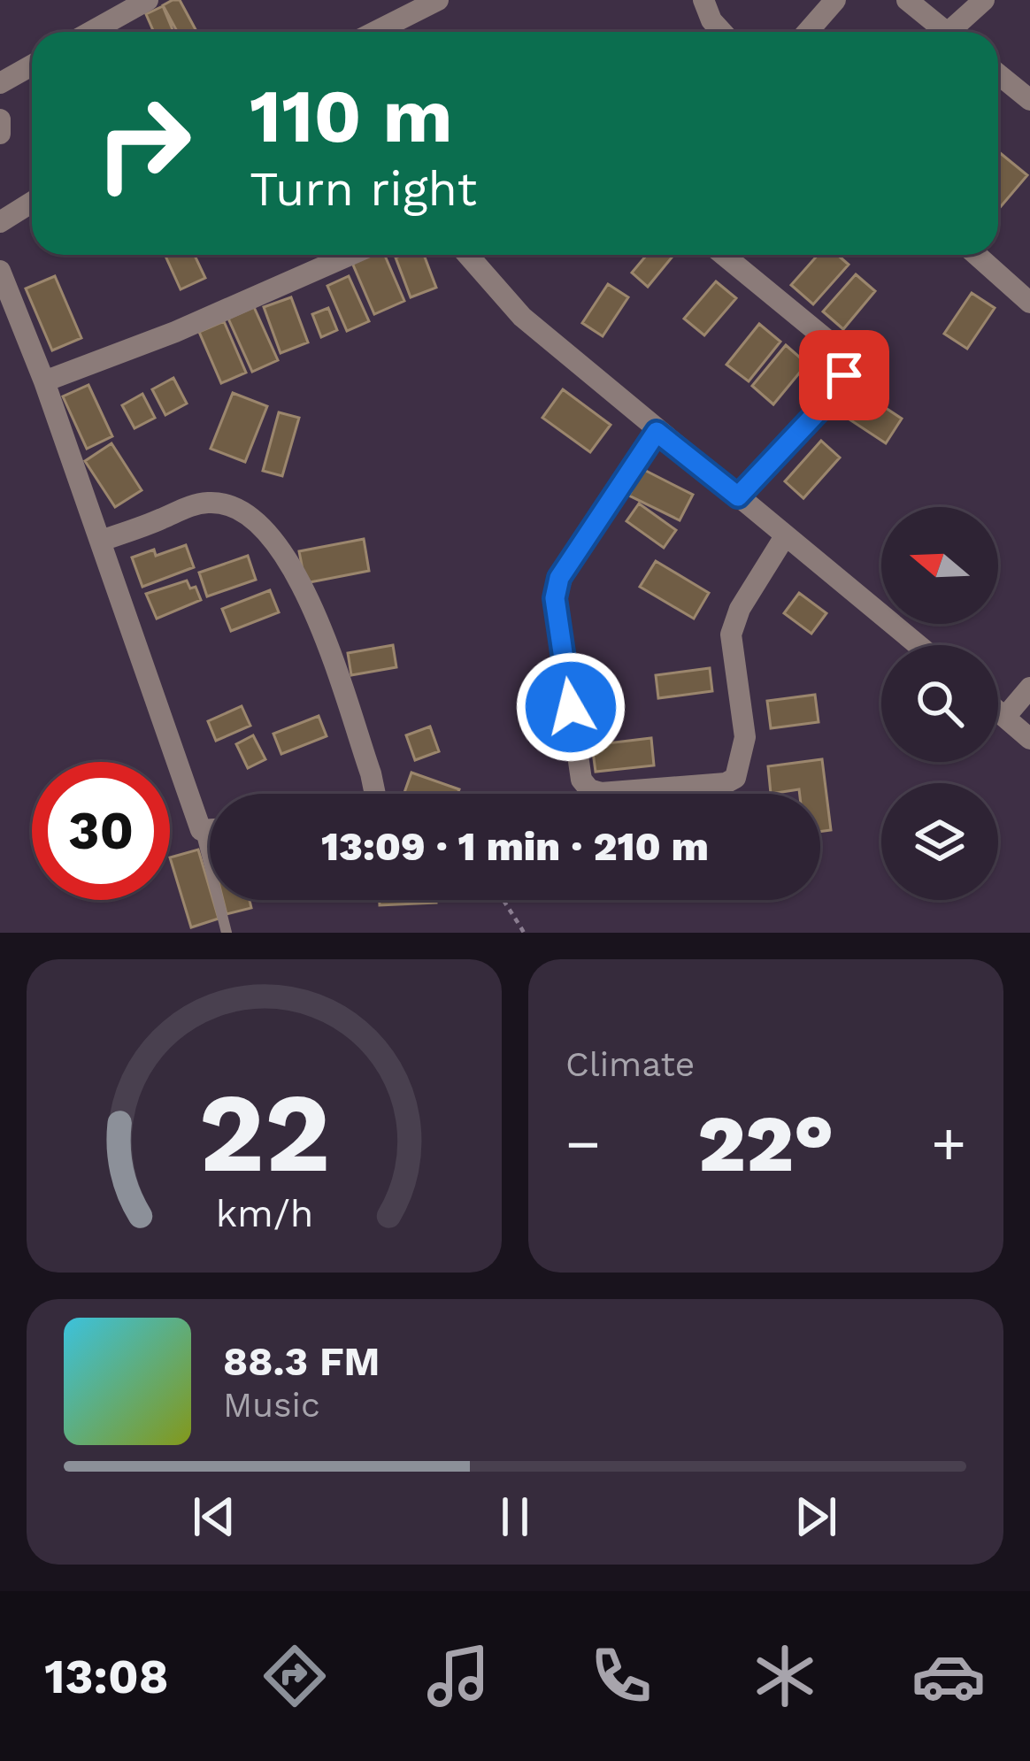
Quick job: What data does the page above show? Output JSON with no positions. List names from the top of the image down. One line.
{"north":"left","page":{"turn":["110 m","Turn right"],"limit":"30","trip":"13:09 · 1 min · 210 m","tile":"Climate","heat":["−","22°","+"],"song":["88.3 FM","Music"],"tabs":"13:08","gauge":["22","km/h"]}}
